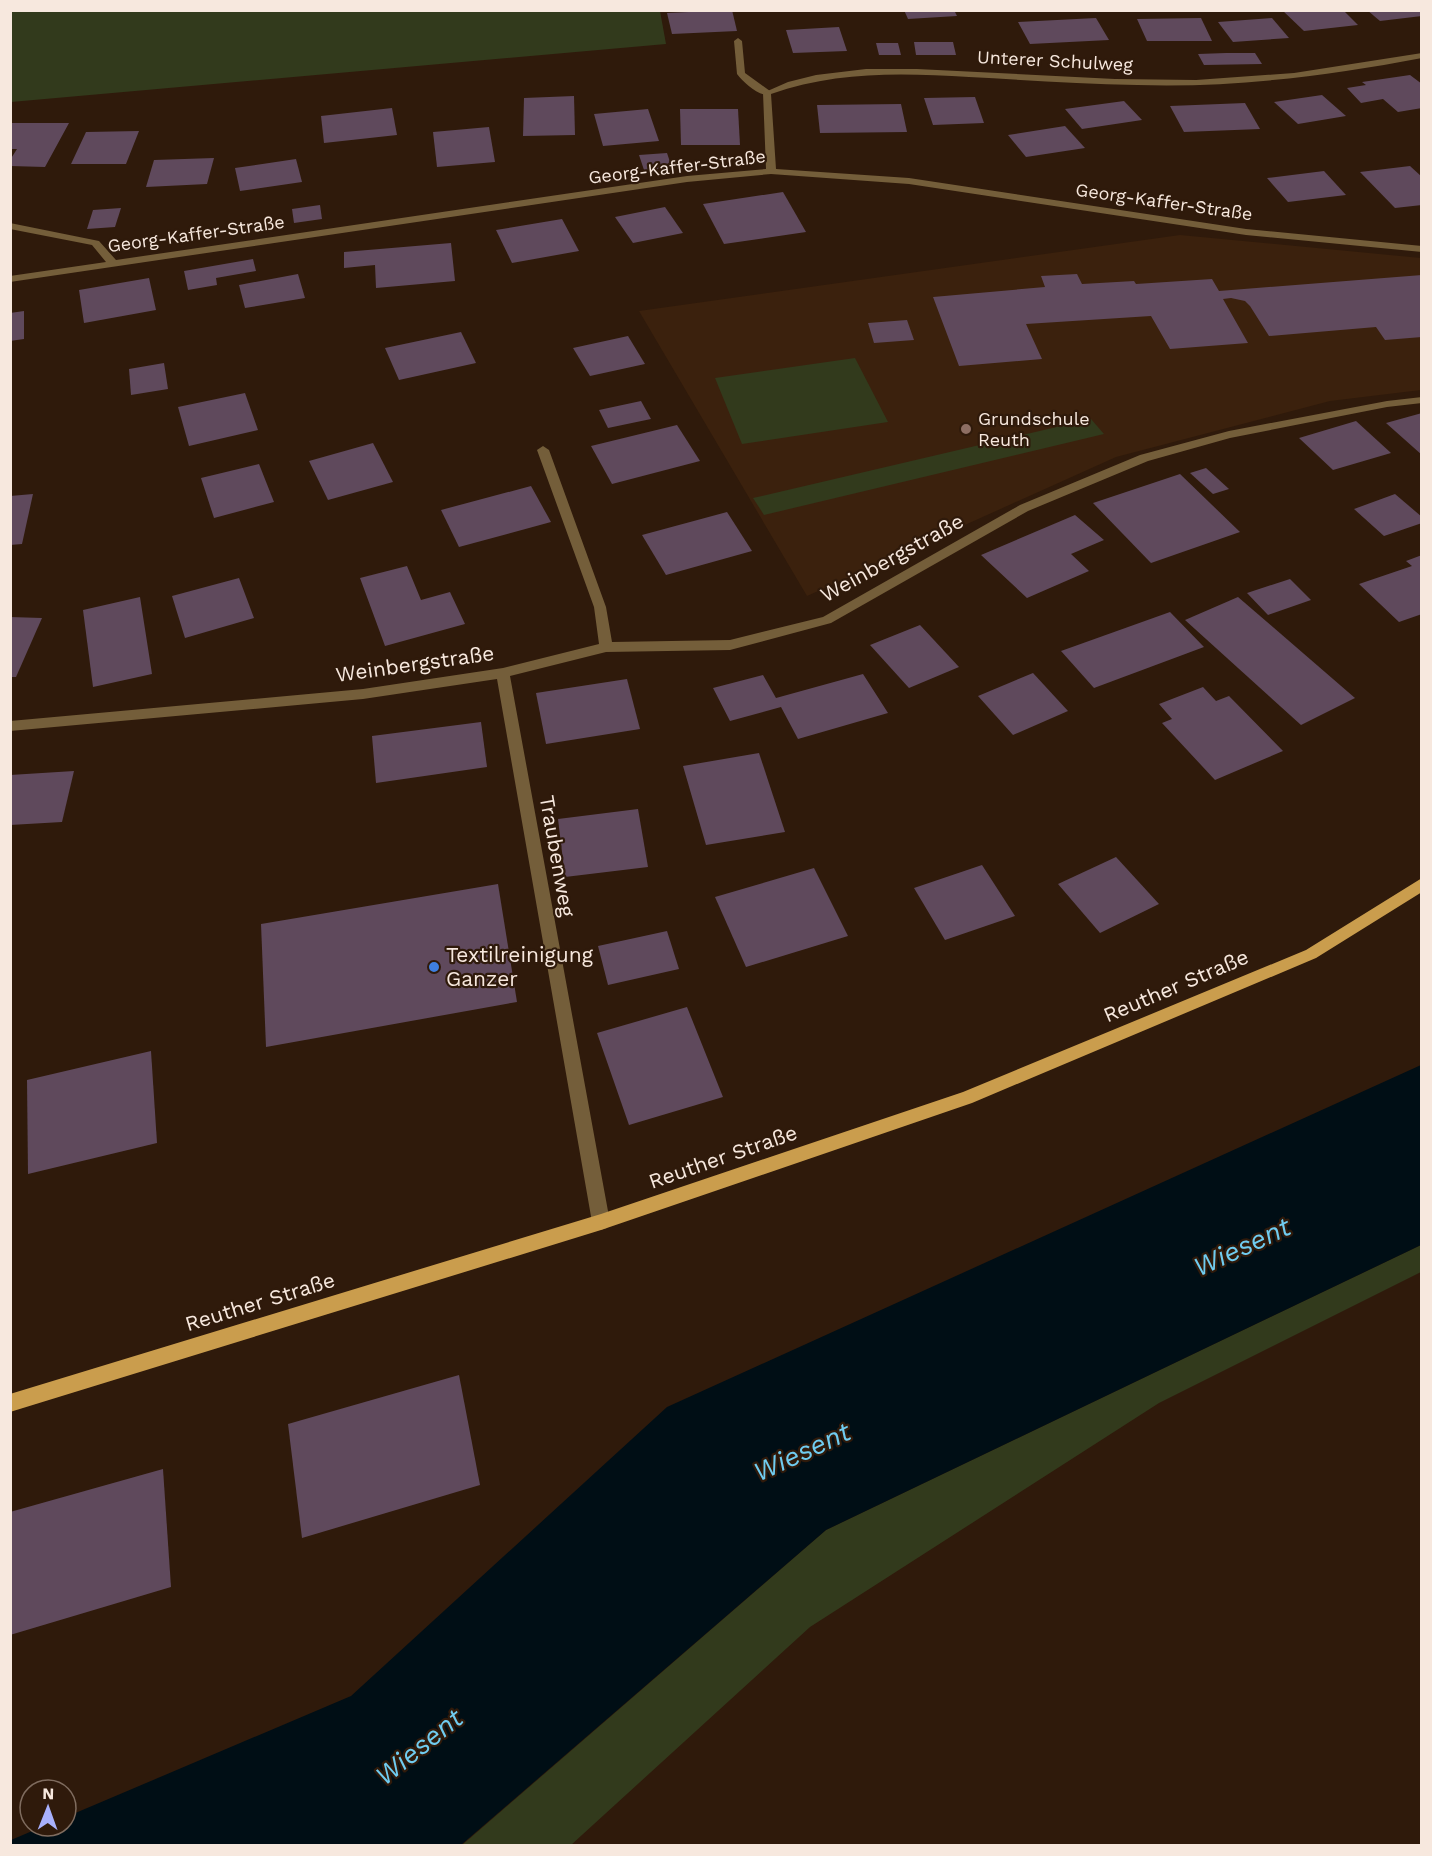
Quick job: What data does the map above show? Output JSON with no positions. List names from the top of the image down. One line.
{"streets":{"main road":["Reuther Straße"],"street":["Unterer Schulweg","Georg-Kaffer-Straße","Weinbergstraße","Traubenweg"]},"crossings":[["Weinbergstraße","Traubenweg"],["Traubenweg","Reuther Straße"]],"water":["Wiesent"],"places":["Grundschule Reuth","Textilreinigung Ganzer"],"north":"top"}
